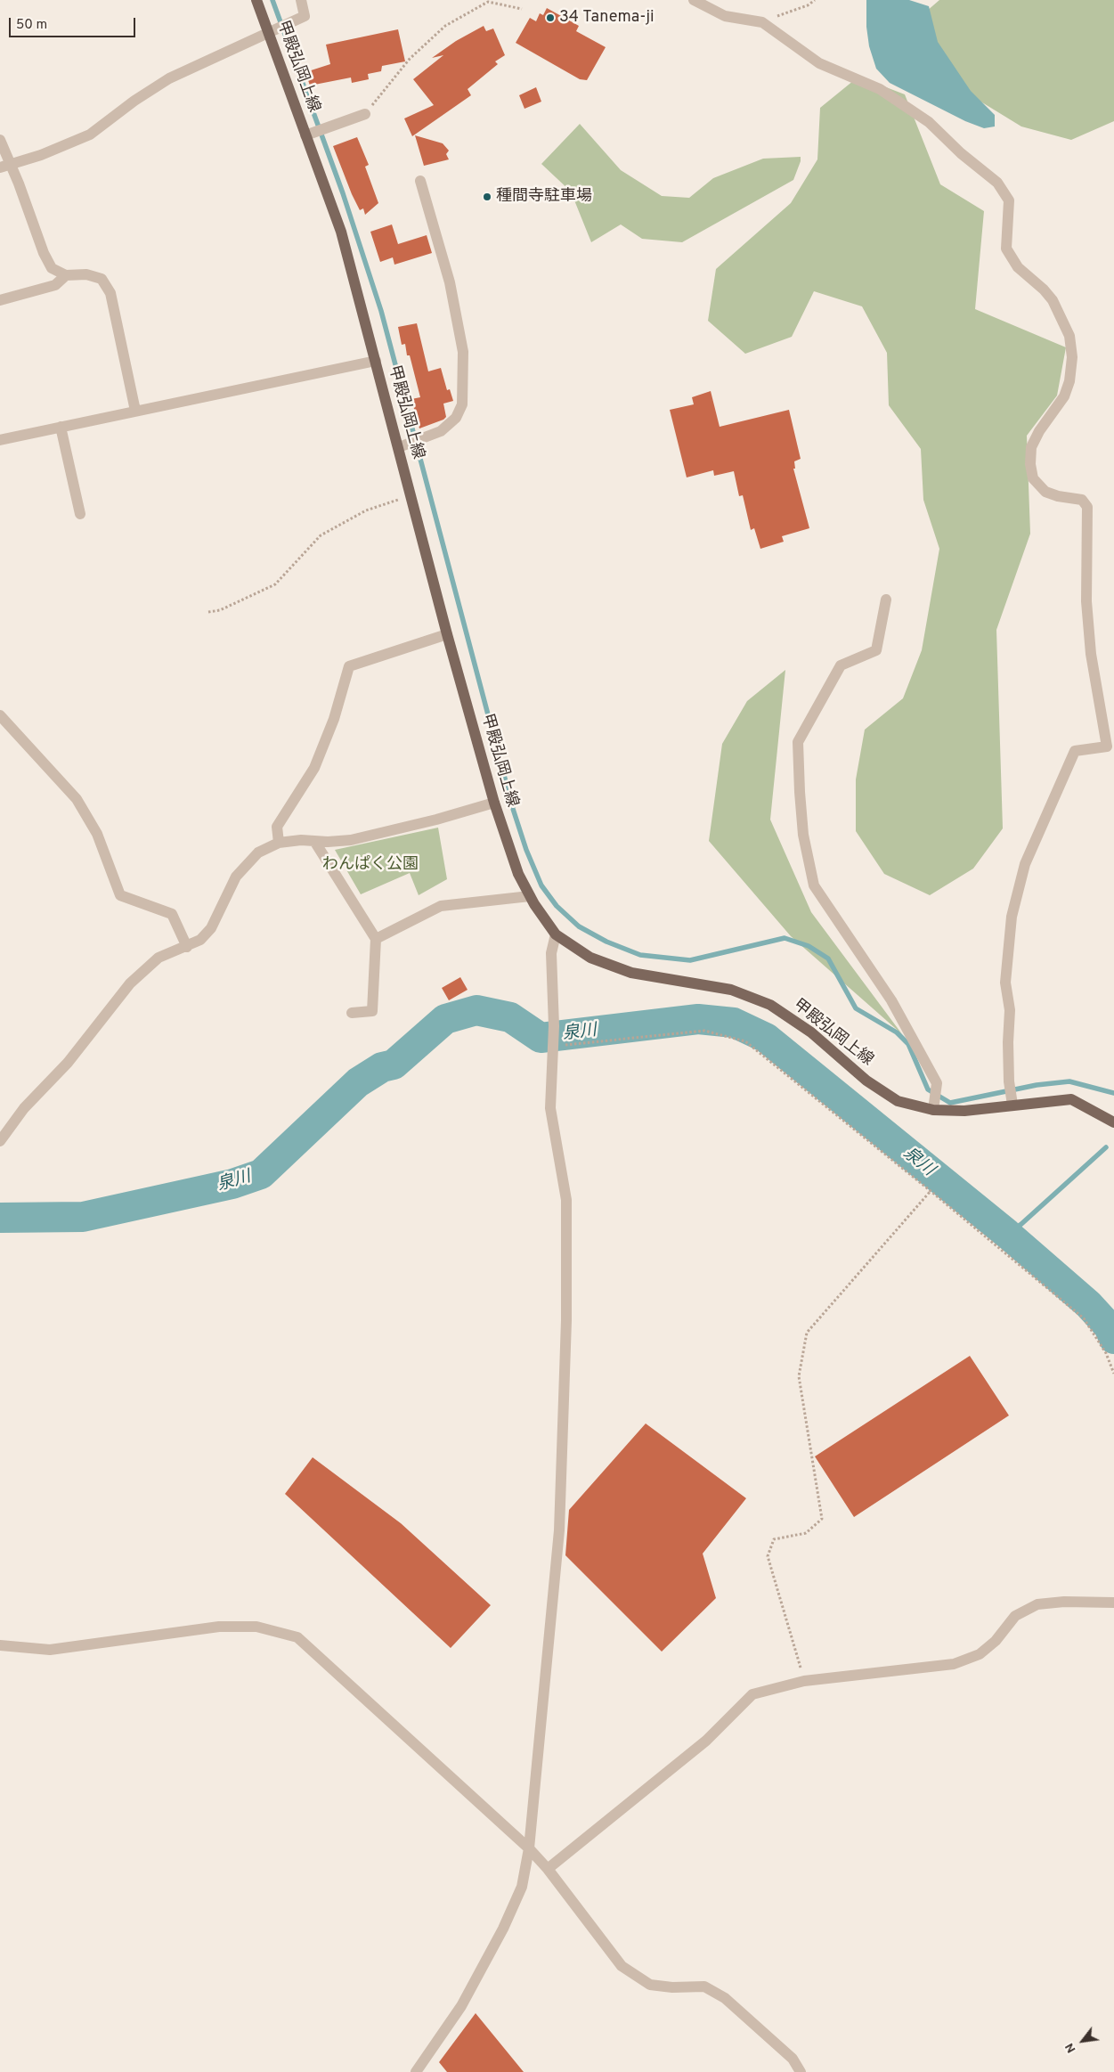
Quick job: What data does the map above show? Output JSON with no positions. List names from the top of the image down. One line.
{"streets":{"main road":["甲殿弘岡上線"]},"water":["泉川"],"parks":["わんぱく公園"],"places":["34 Tanema-ji","種間寺駐車場"],"scale_bar":"50 m","north":"bottom left"}
